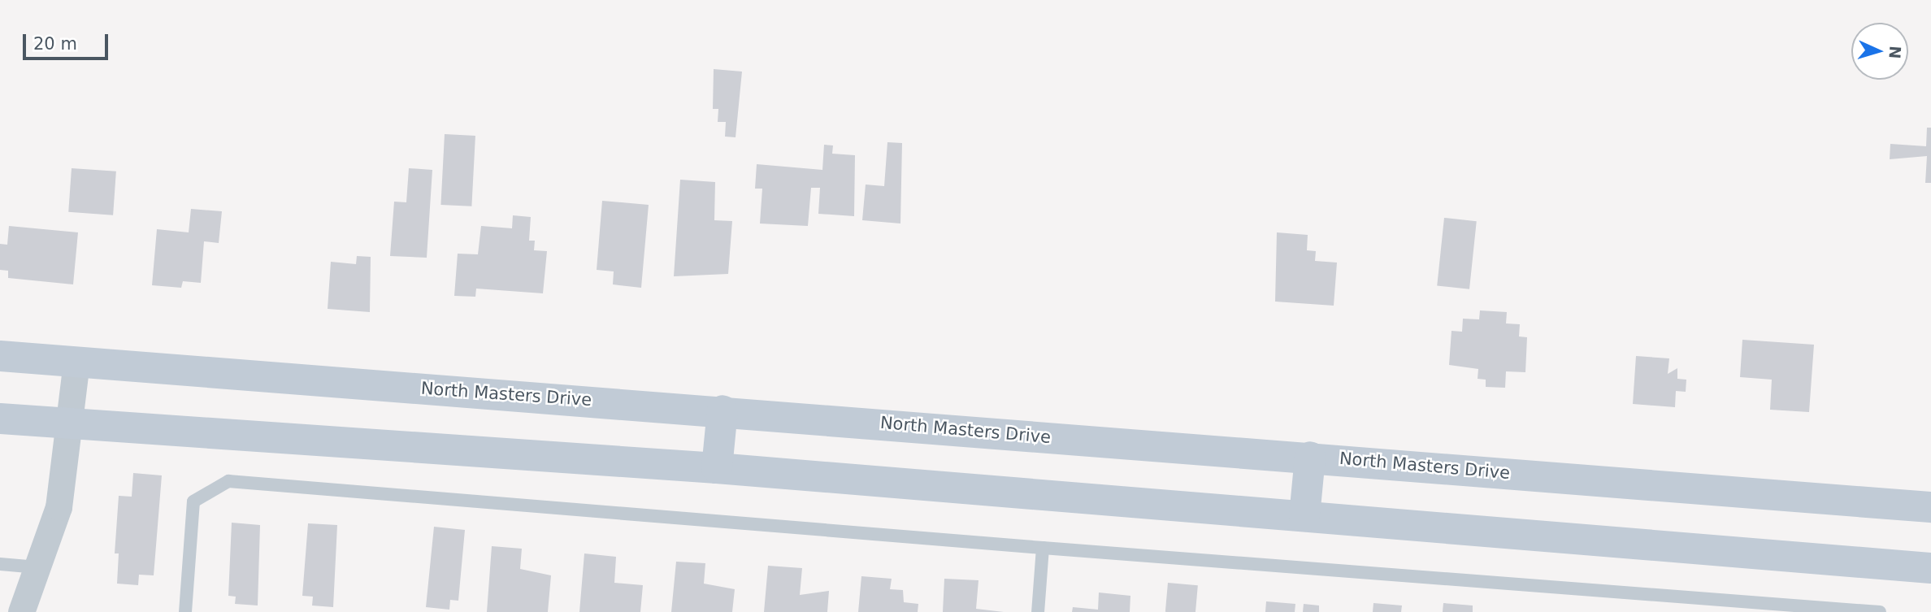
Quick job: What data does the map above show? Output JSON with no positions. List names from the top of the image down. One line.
{"streets":{"main road":["North Masters Drive"]},"scale_bar":"20 m","north":"right"}
